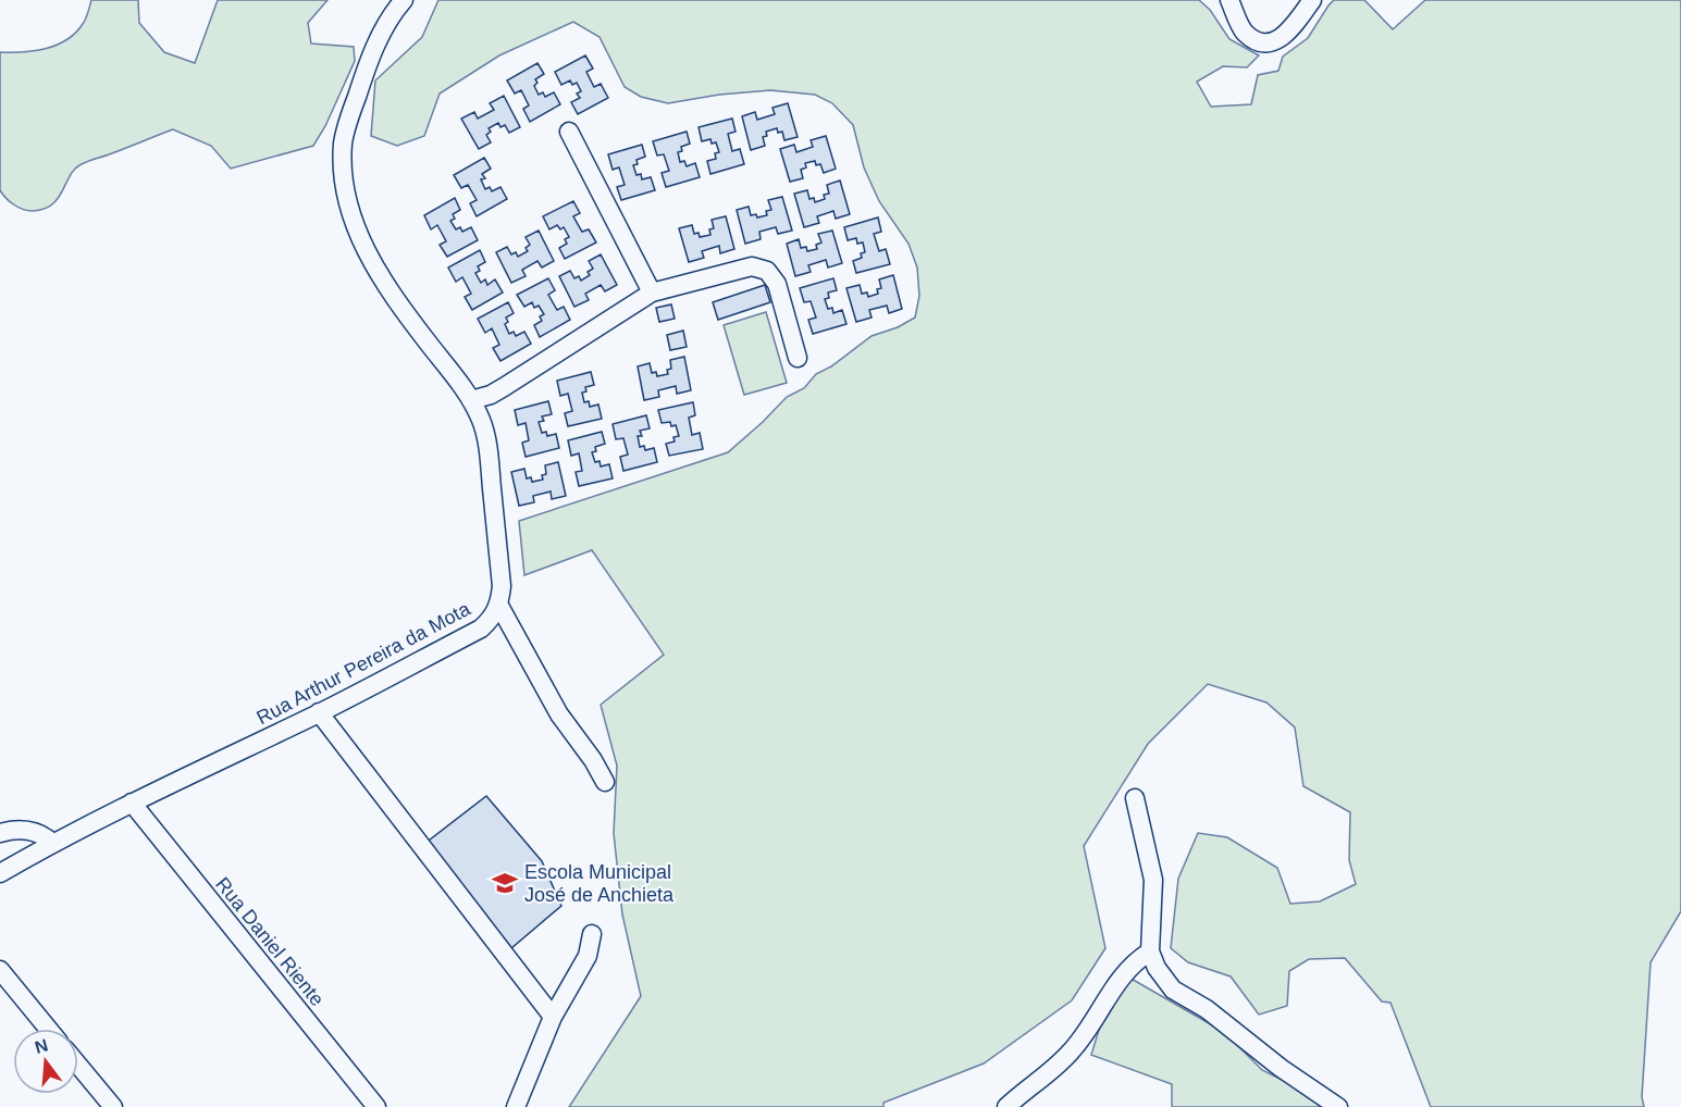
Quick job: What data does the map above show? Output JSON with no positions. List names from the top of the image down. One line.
{"streets":{"street":["Rua Arthur Pereira da Mota","Rua Daniel Riente"]},"crossings":[["Rua Arthur Pereira da Mota","Rua Daniel Riente"]],"places":{"school or university":["Escola Municipal José de Anchieta"]},"north":"top"}
